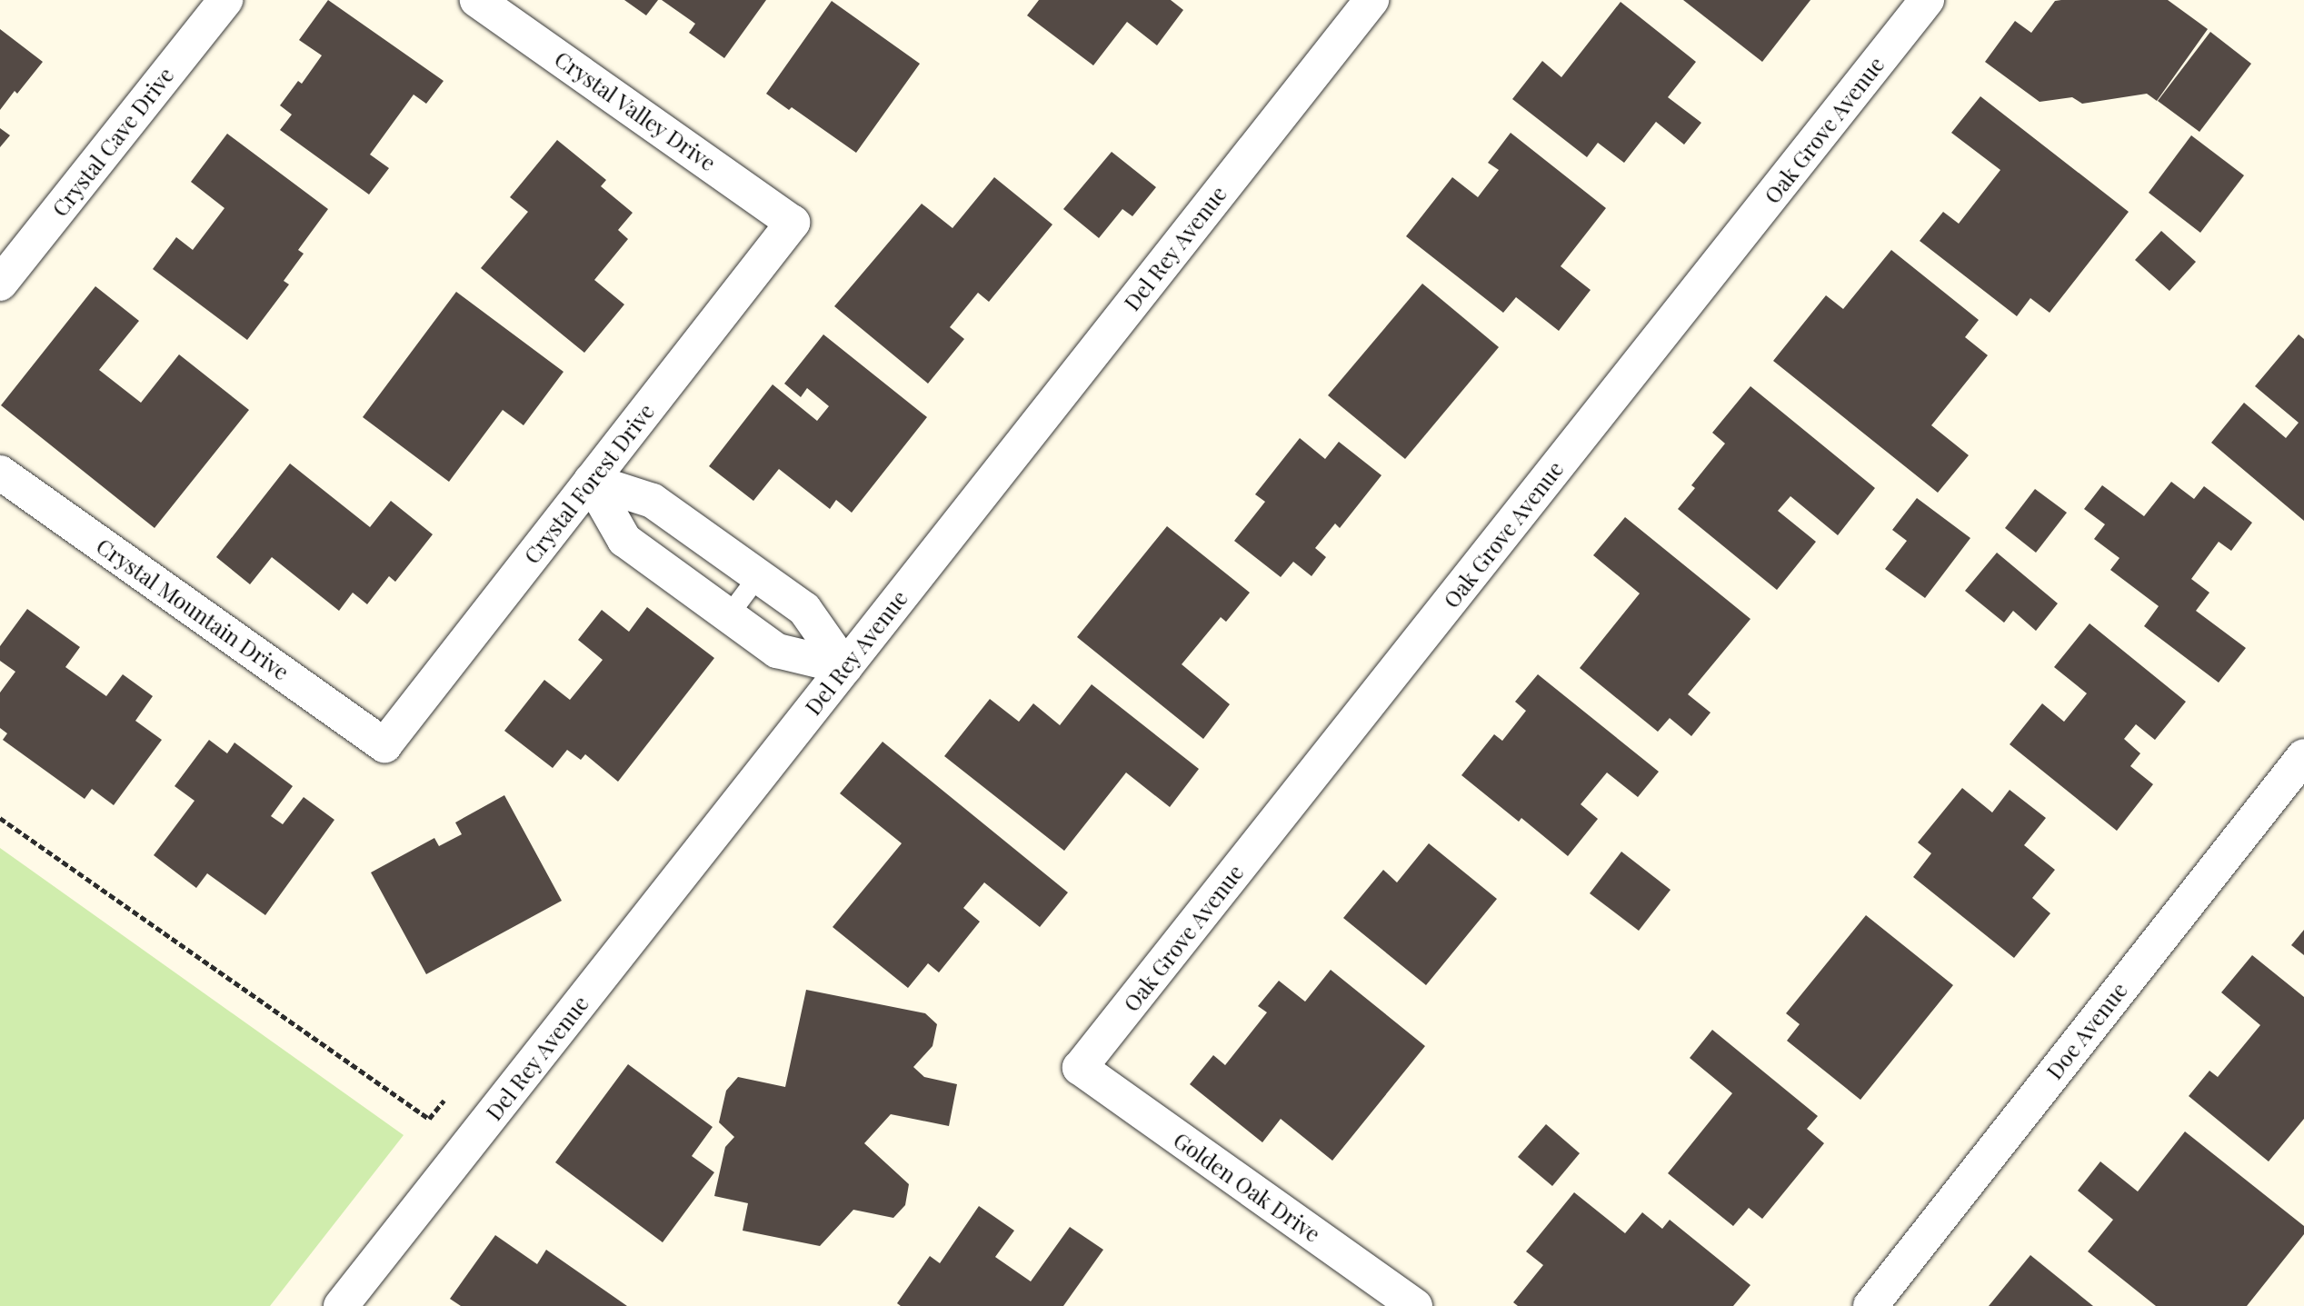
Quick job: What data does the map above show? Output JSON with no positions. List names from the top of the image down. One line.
{"streets":{"street":["Crystal Valley Drive","Oak Grove Avenue","Crystal Cave Drive","Del Rey Avenue","Crystal Forest Drive","Crystal Mountain Drive","Doe Avenue","Golden Oak Drive"]},"crossings":[["Crystal Valley Drive","Crystal Forest Drive"],["Oak Grove Avenue","Golden Oak Drive"],["Crystal Forest Drive","Crystal Mountain Drive"]]}
